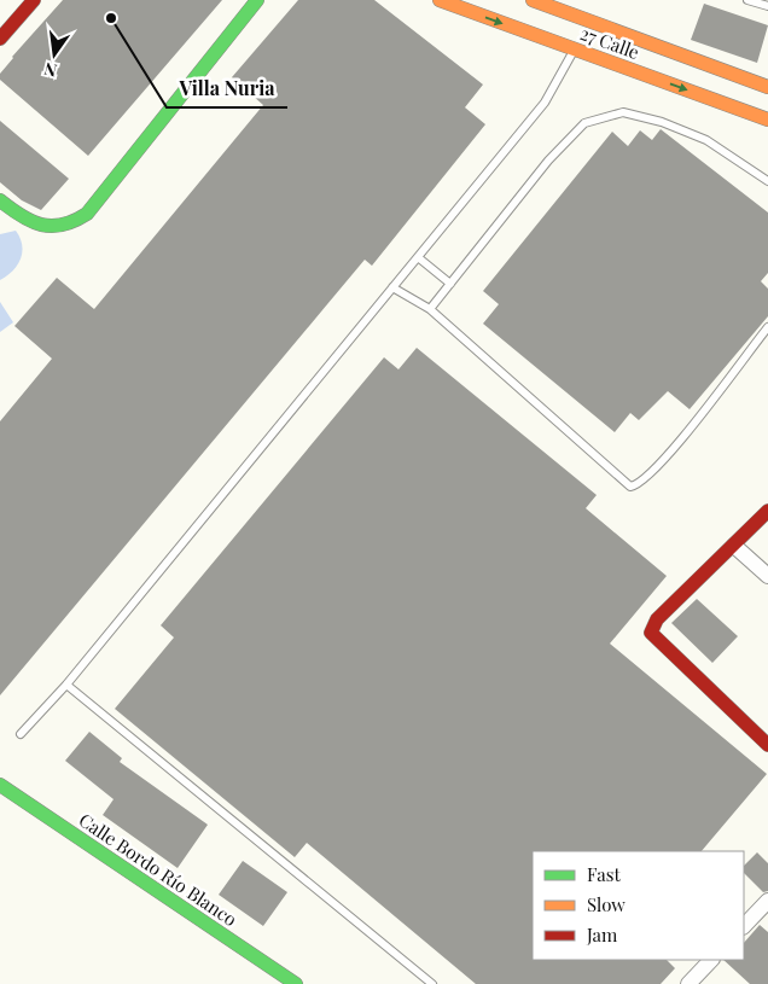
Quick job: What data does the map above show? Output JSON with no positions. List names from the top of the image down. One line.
{"streets":{"street":["27 Calle","Calle Bordo Río Blanco"]},"places":["Villa Nuria"],"legend":["Fast","Slow","Jam"],"north":"bottom"}
